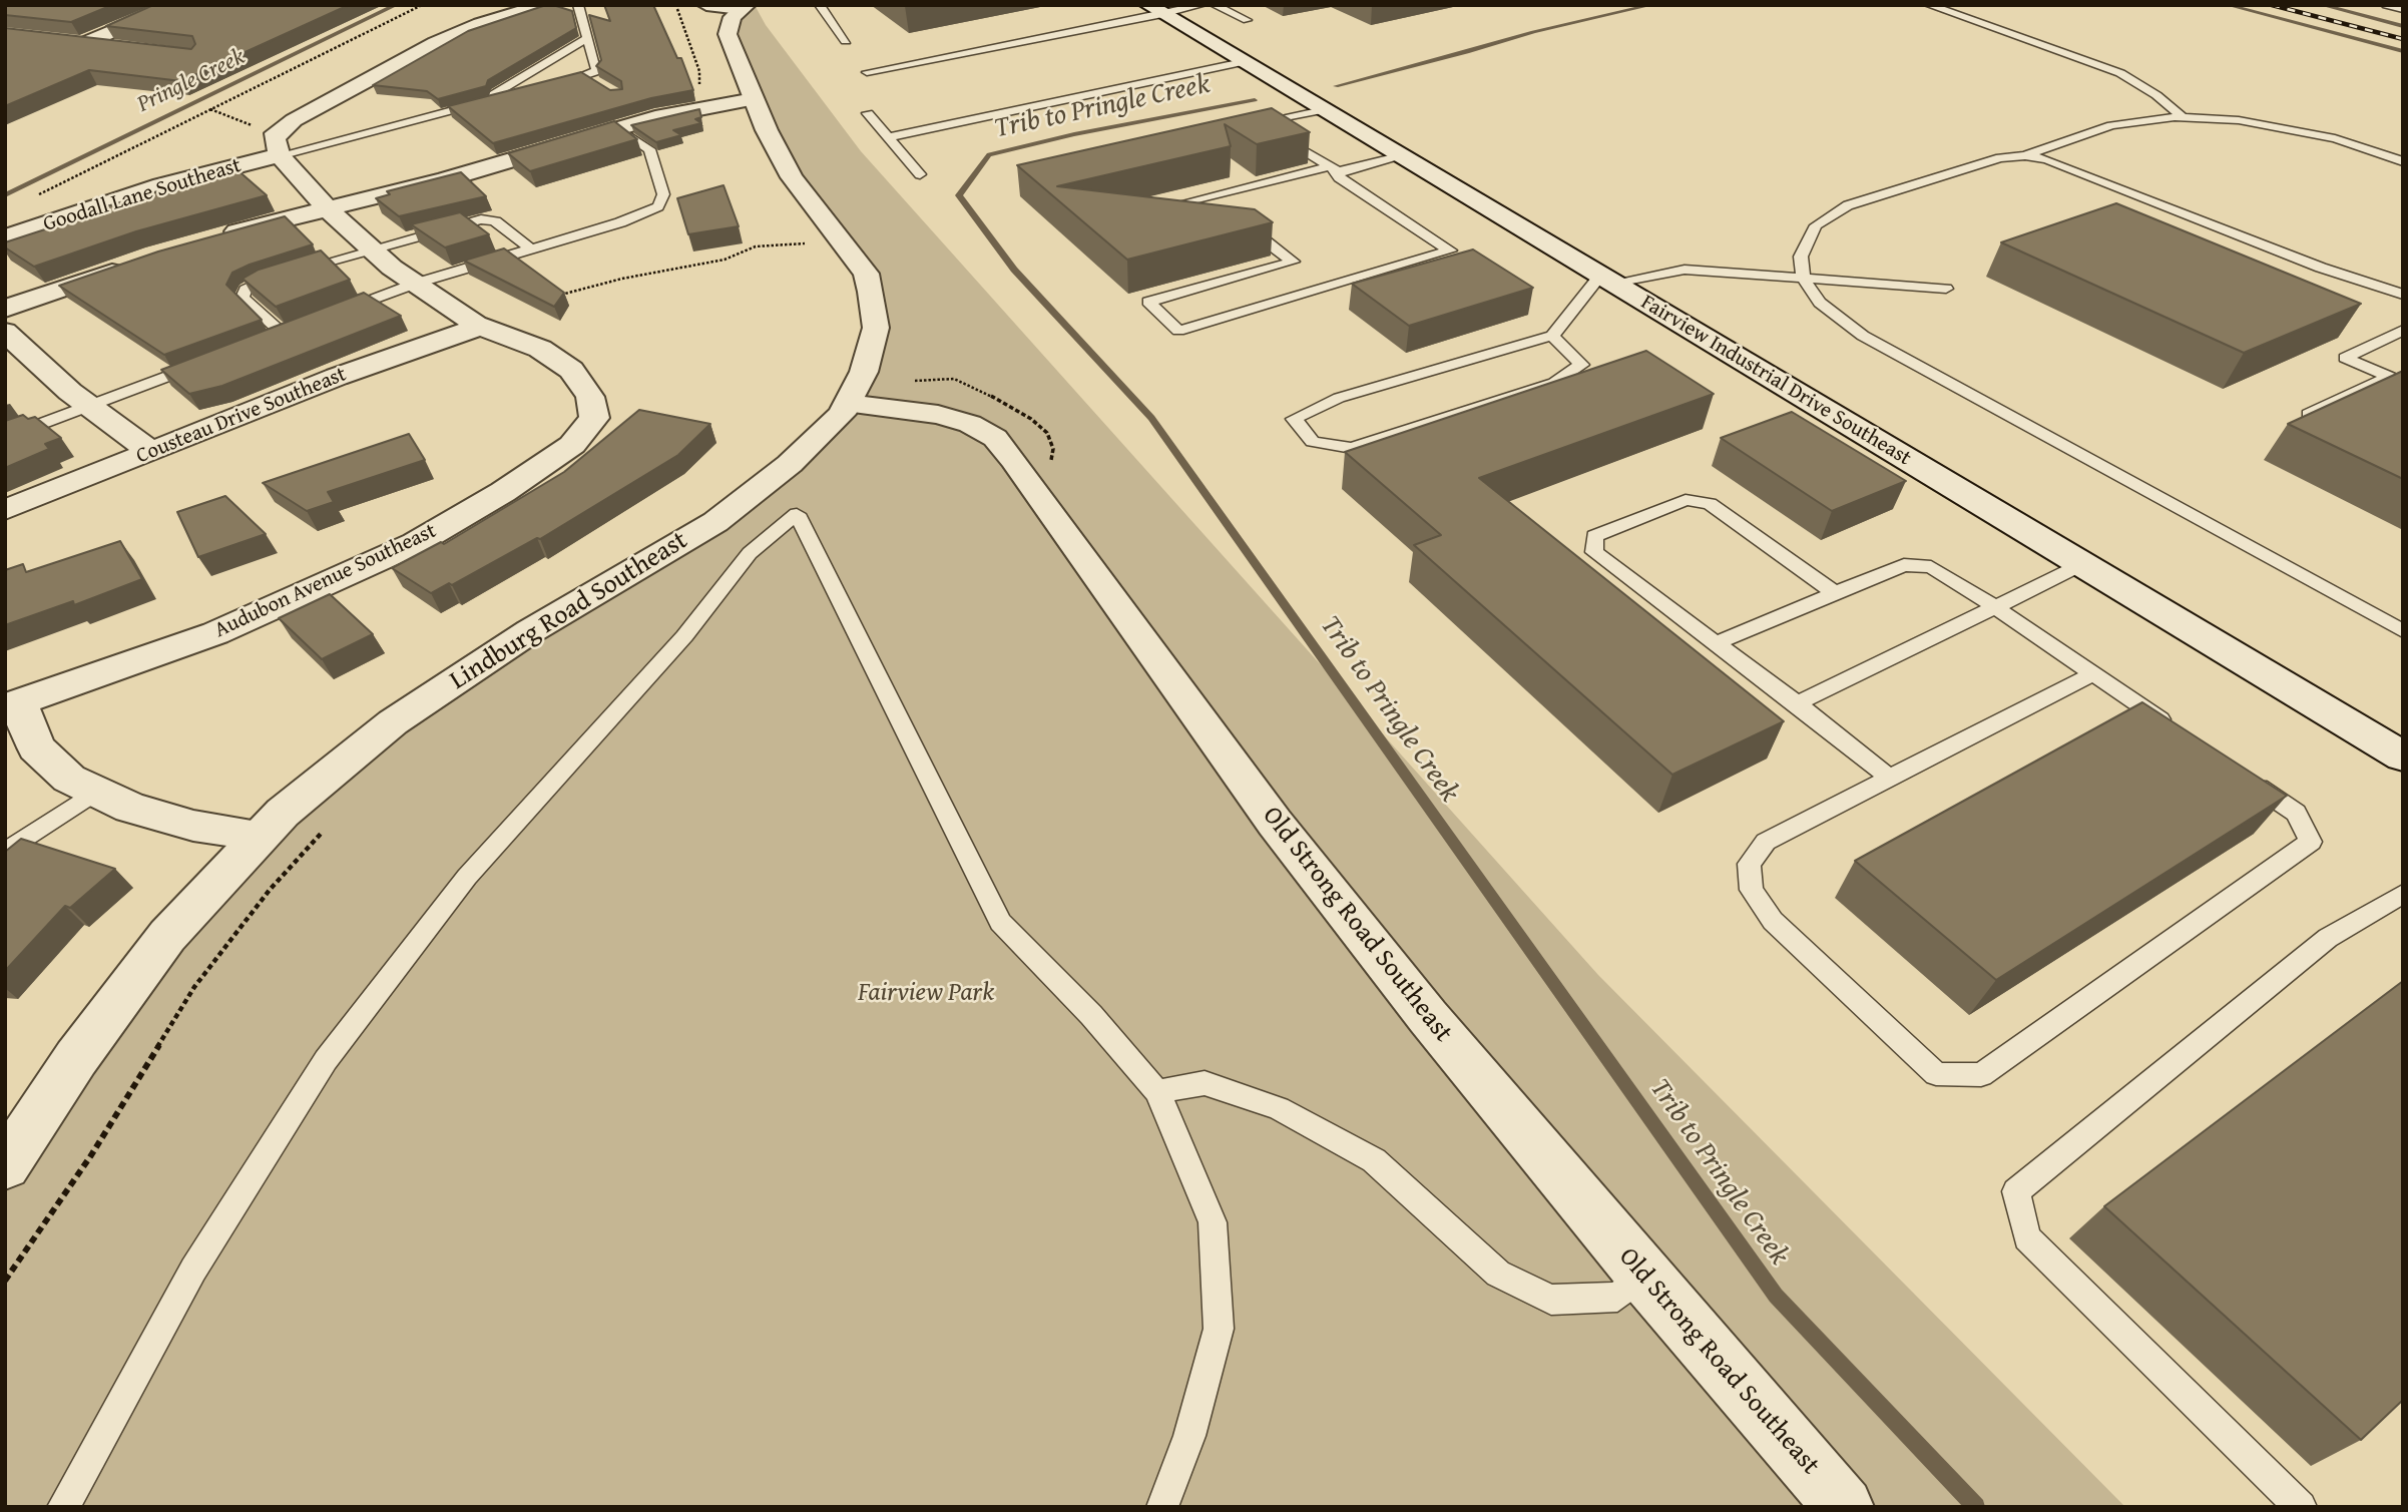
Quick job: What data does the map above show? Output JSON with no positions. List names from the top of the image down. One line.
{"streets":{"street":["Goodall Lane Southeast","Fairview Industrial Drive Southeast","Cousteau Drive Southeast","Audubon Avenue Southeast","Lindburg Road Southeast","Old Strong Road Southeast"]},"crossings":[["Goodall Lane Southeast","Audubon Avenue Southeast"],["Cousteau Drive Southeast","Audubon Avenue Southeast"],["Lindburg Road Southeast","Old Strong Road Southeast"]],"water":["Pringle Creek","Trib to Pringle Creek"],"parks":["Fairview Park"]}
